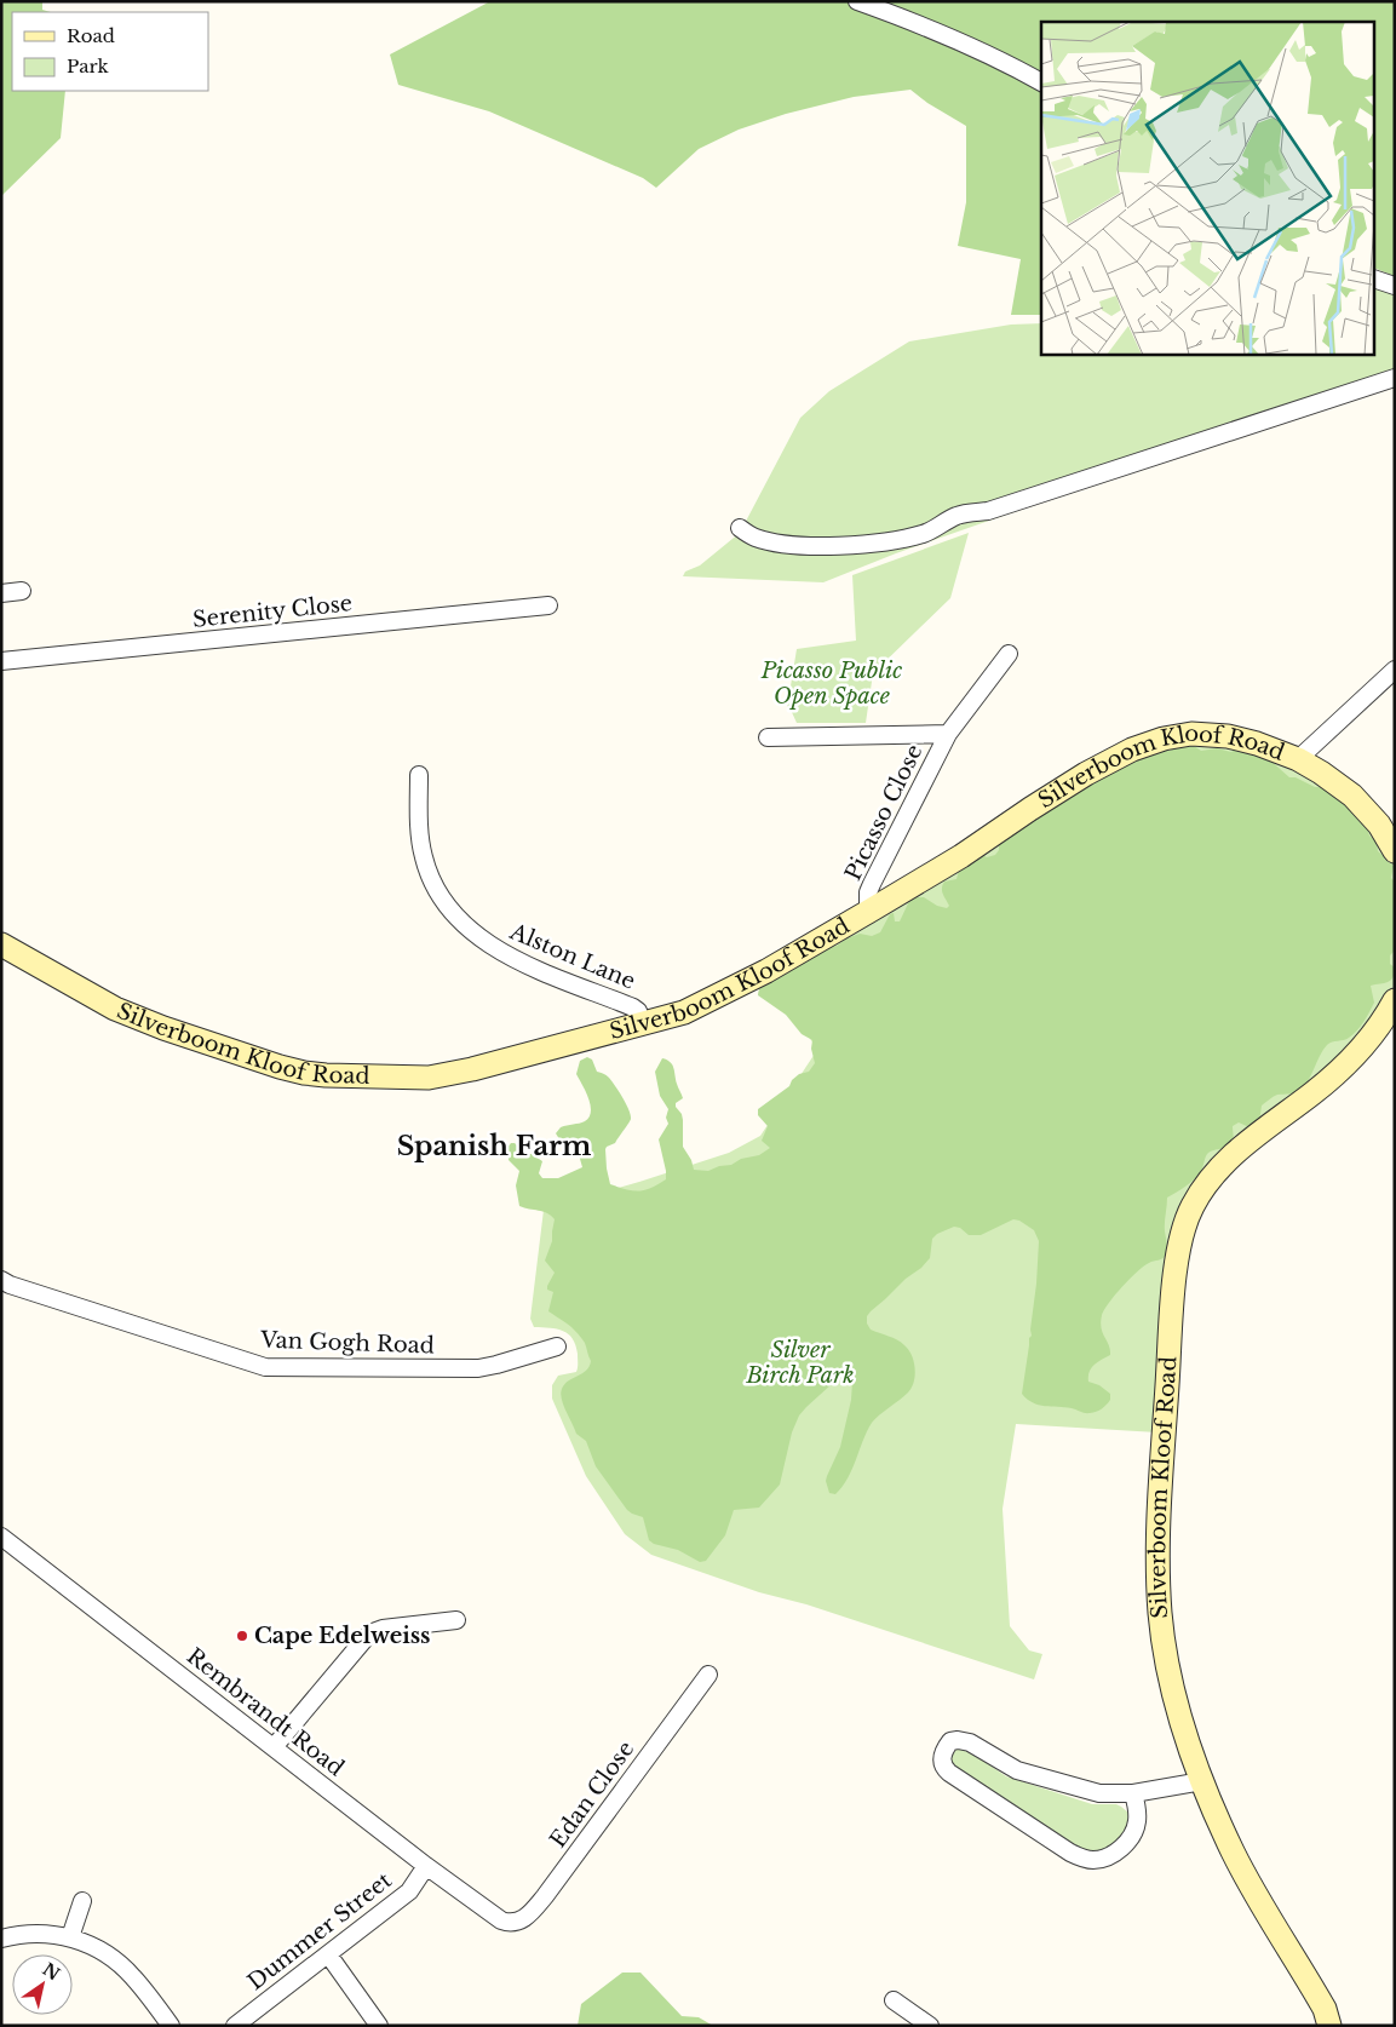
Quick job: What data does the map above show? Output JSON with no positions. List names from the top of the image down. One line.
{"streets":{"street":["Serenity Close","Silverboom Kloof Road","Picasso Close","Alston Lane","Van Gogh Road","Rembrandt Road","Edan Close","Dummer Street"]},"crossings":[["Silverboom Kloof Road","Picasso Close"],["Silverboom Kloof Road","Alston Lane"],["Rembrandt Road","Edan Close"],["Rembrandt Road","Dummer Street"]],"districts":["Spanish Farm"],"parks":["Picasso Public Open Space","Silver Birch Park"],"places":["Cape Edelweiss"],"legend":["Road","Park"],"north":"top right"}
